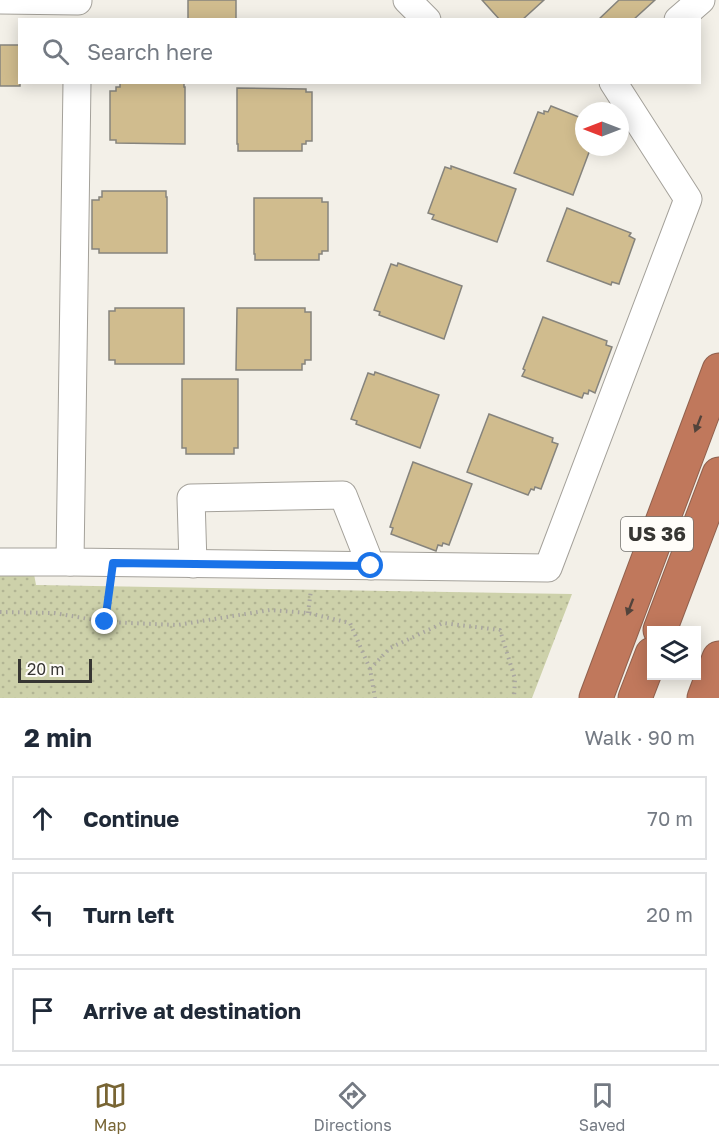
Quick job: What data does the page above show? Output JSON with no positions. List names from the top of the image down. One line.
{"streets":{"highway":["US 36"]},"scale_bar":"20 m","north":"left","page":{"search":"Search here","scale":"20 m","heading":["2 min","Walk · 90 m"],"list":[["Continue","70 m"],["Turn left","20 m"],"Arrive at destination"],"nav":["Map","Directions","Saved"]}}
